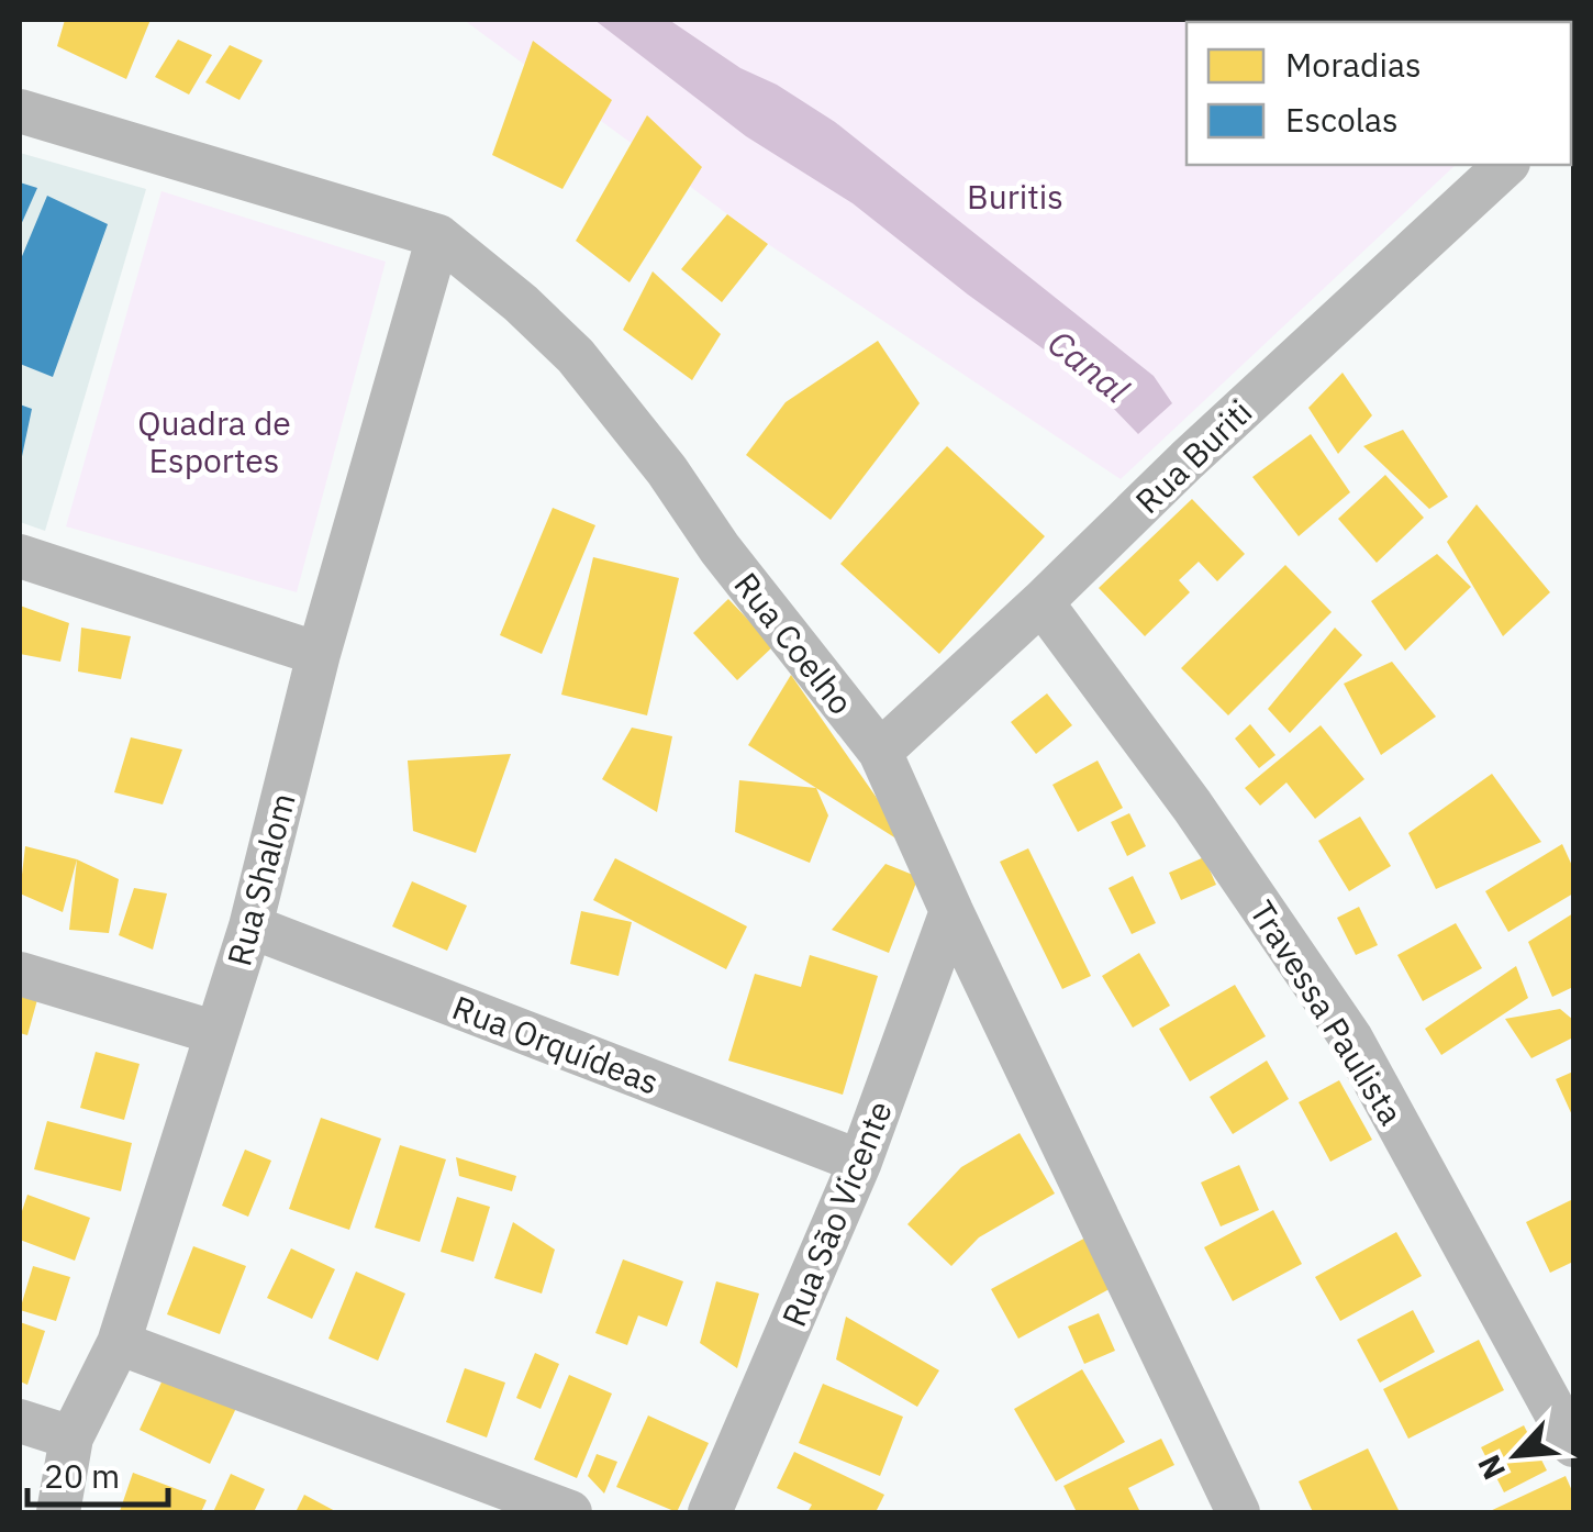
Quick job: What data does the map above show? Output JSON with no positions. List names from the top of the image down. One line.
{"streets":{"street":["Rua Buriti","Rua Coelho","Rua Shalom","Travessa Paulista","Rua Orquídeas","Rua São Vicente"]},"crossings":[["Rua Buriti","Rua Coelho"],["Rua Buriti","Travessa Paulista"],["Rua Coelho","Rua Shalom"],["Rua Coelho","Rua São Vicente"],["Rua Shalom","Rua Orquídeas"],["Rua Orquídeas","Rua São Vicente"]],"water":["Canal"],"parks":["Buritis","Quadra de Esportes"],"legend":["Moradias","Escolas"],"scale_bar":"20 m","north":"bottom left"}
